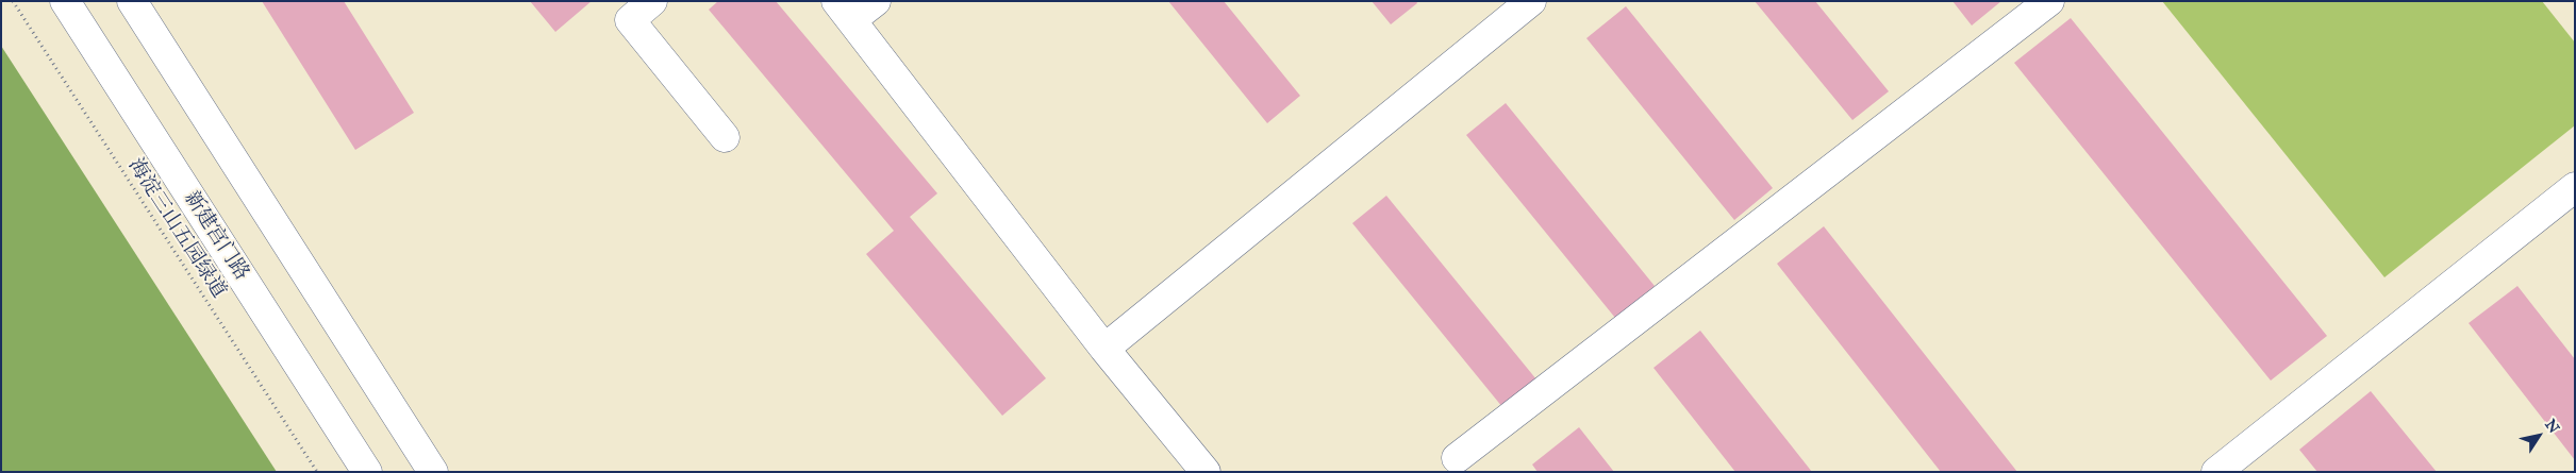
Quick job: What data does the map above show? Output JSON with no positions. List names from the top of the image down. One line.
{"streets":{"street":["新建宫门路"],"path":["海淀三山五园绿道"]},"north":"top right"}
